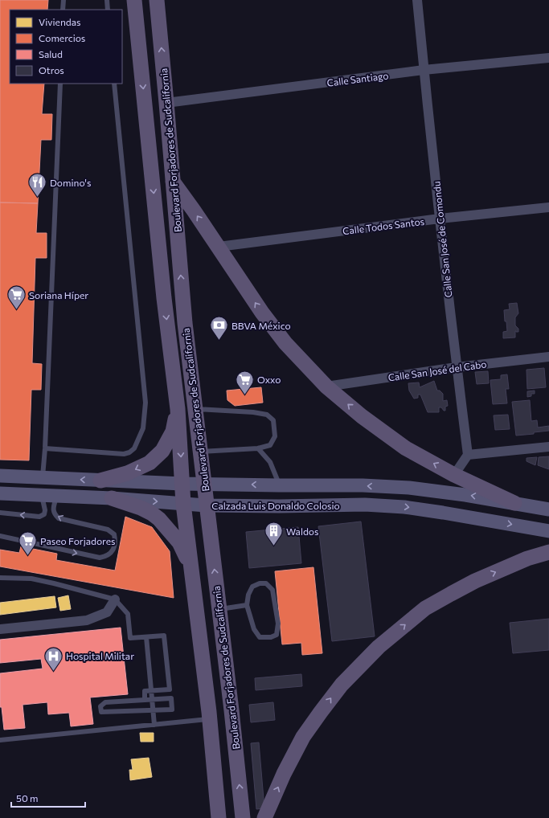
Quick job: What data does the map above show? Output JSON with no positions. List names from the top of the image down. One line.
{"streets":{"main road":["Boulevard Forjadores de Sudcalifornia","Calzada Luis Donaldo Colosio"],"street":["Calle Santiago","Calle Todos Santos","Calle San José de Comondu","Calle San José del Cabo"]},"crossings":[["Calle Santiago","Boulevard Forjadores de Sudcalifornia"],["Calle Santiago","Calle San José de Comondu"],["Boulevard Forjadores de Sudcalifornia","Calzada Luis Donaldo Colosio"],["Calle Todos Santos","Calle San José de Comondu"],["Calle San José de Comondu","Calle San José del Cabo"]],"places":{"restaurant":["Domino's"],"supermarket":["Soriana Híper","Oxxo","Paseo Forjadores"],"bank":["BBVA México"],"building":["Waldos"],"hospital":["Hospital Militar"]},"legend":["Viviendas","Comercios","Salud","Otros"],"scale_bar":"50 m"}
